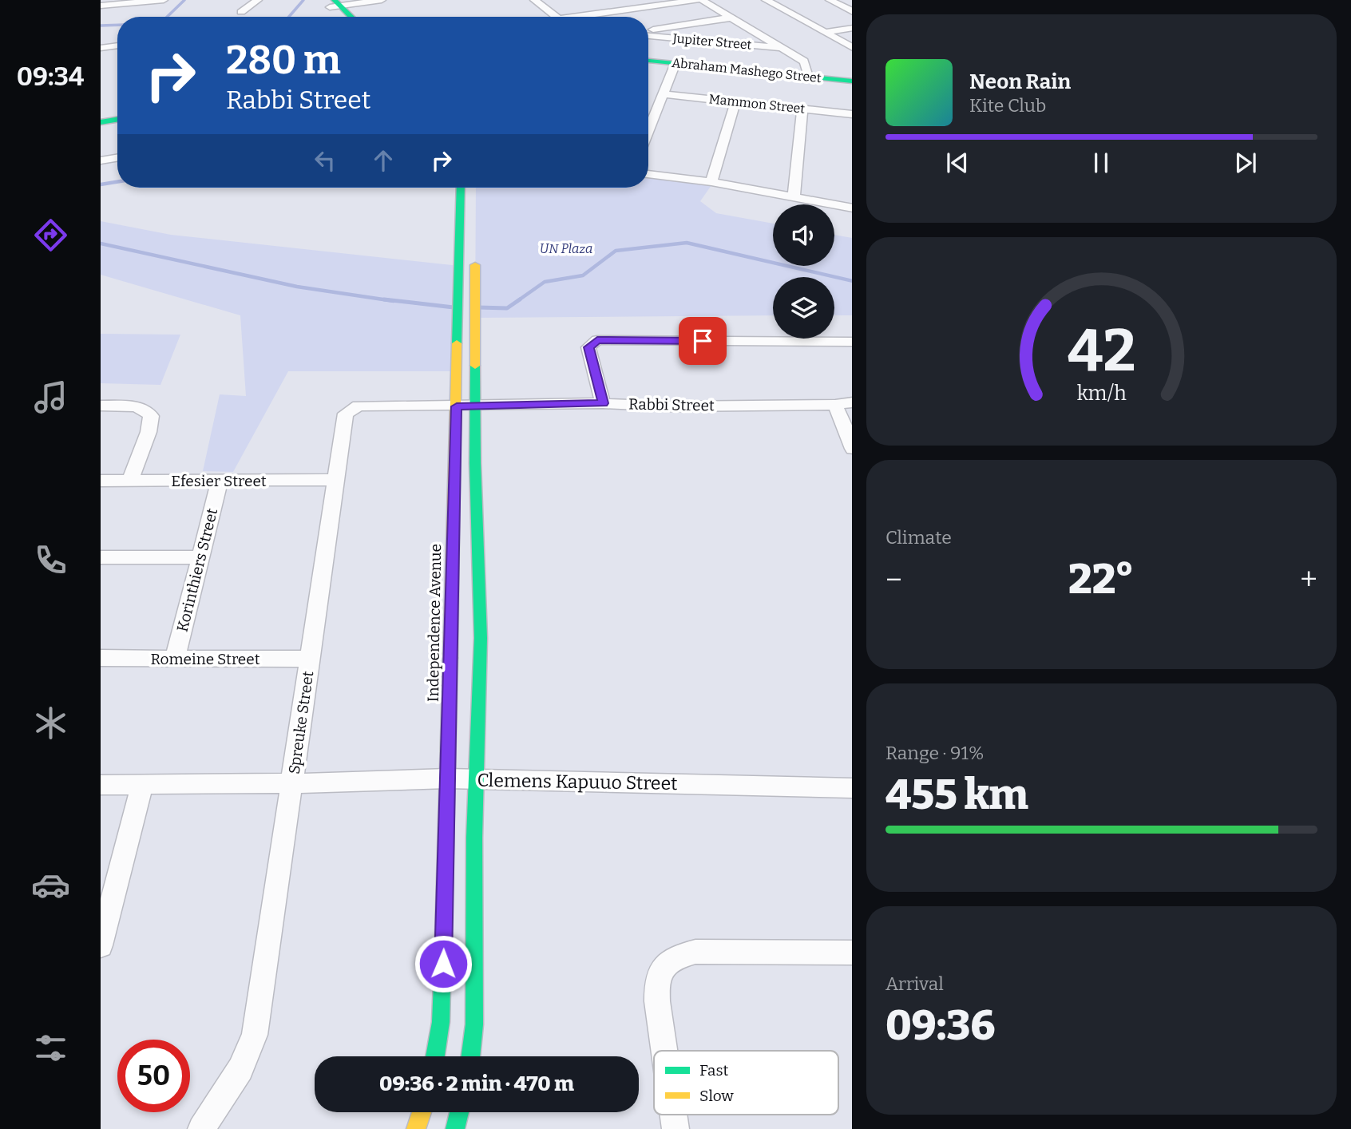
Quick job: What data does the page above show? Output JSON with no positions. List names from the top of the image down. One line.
{"streets":{"main road":["Abraham Mashego Street","Independence Avenue"],"street":["Jupiter Street","Mammon Street","Rabbi Street","Efesier Street","Korinthiers Street","Romeine Street","Spreuke Street","Clemens Kapuuo Street"]},"crossings":[["Rabbi Street","Independence Avenue"],["Rabbi Street","Spreuke Street"],["Efesier Street","Korinthiers Street"],["Efesier Street","Spreuke Street"],["Korinthiers Street","Romeine Street"],["Independence Avenue","Spreuke Street"],["Independence Avenue","Clemens Kapuuo Street"],["Romeine Street","Spreuke Street"],["Spreuke Street","Clemens Kapuuo Street"]],"parks":["UN Plaza"],"legend":["Fast","Slow"],"page":{"tabs":"09:34","turn":["280 m","Rabbi Street"],"song":["Neon Rain","Kite Club"],"tile":["Climate",["Range · 91%","455 km"],["Arrival","09:36"]],"heat":["−","22°","+"],"limit":"50","trip":"09:36 · 2 min · 470 m","gauge":["42","km/h"]}}
